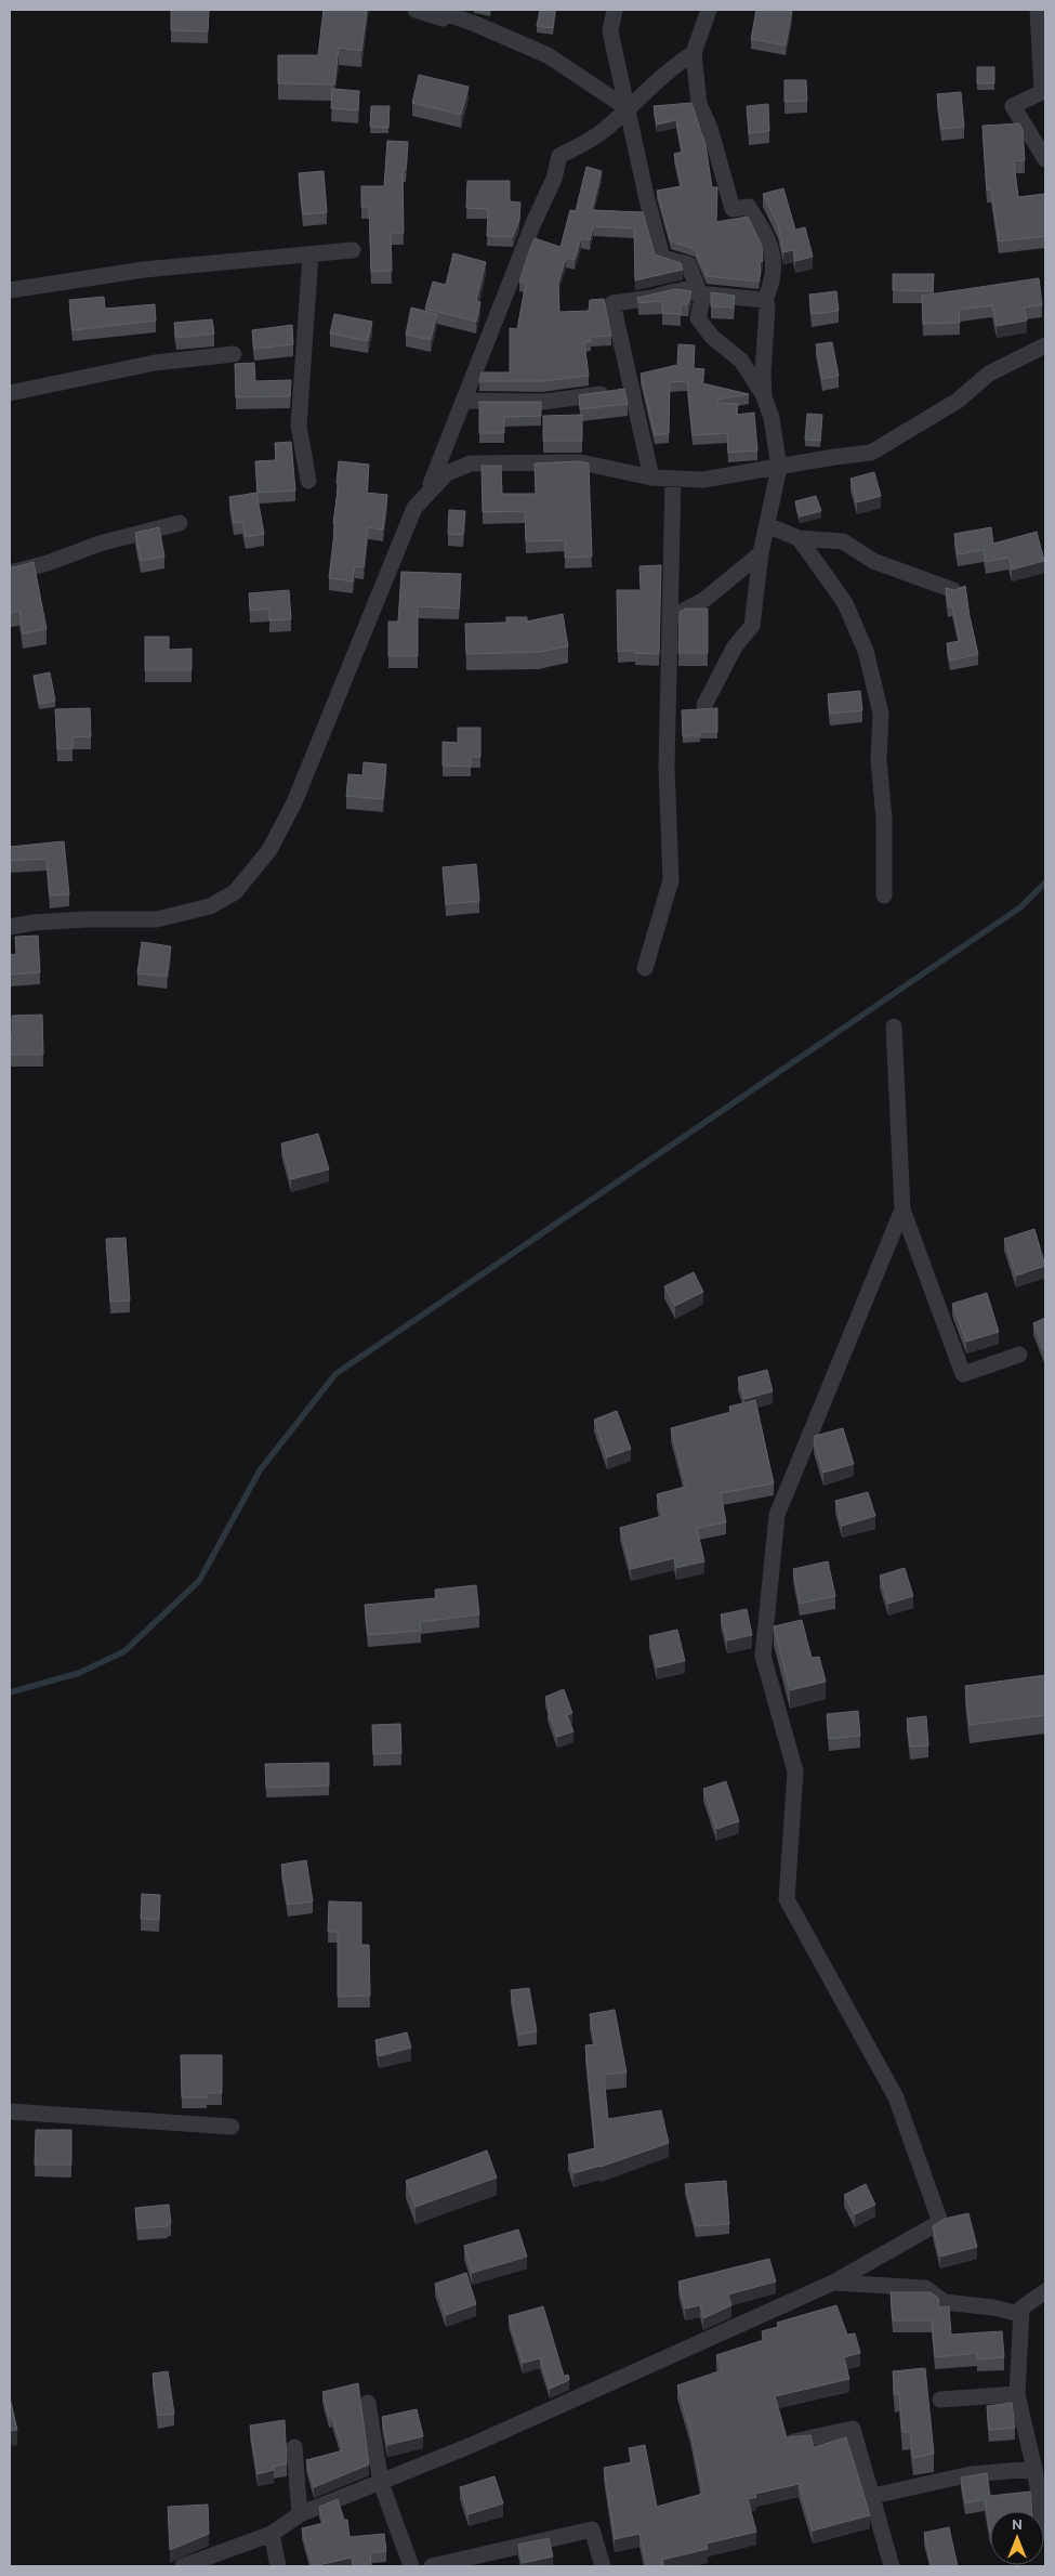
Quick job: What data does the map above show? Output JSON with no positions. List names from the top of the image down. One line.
{"north":"top"}
